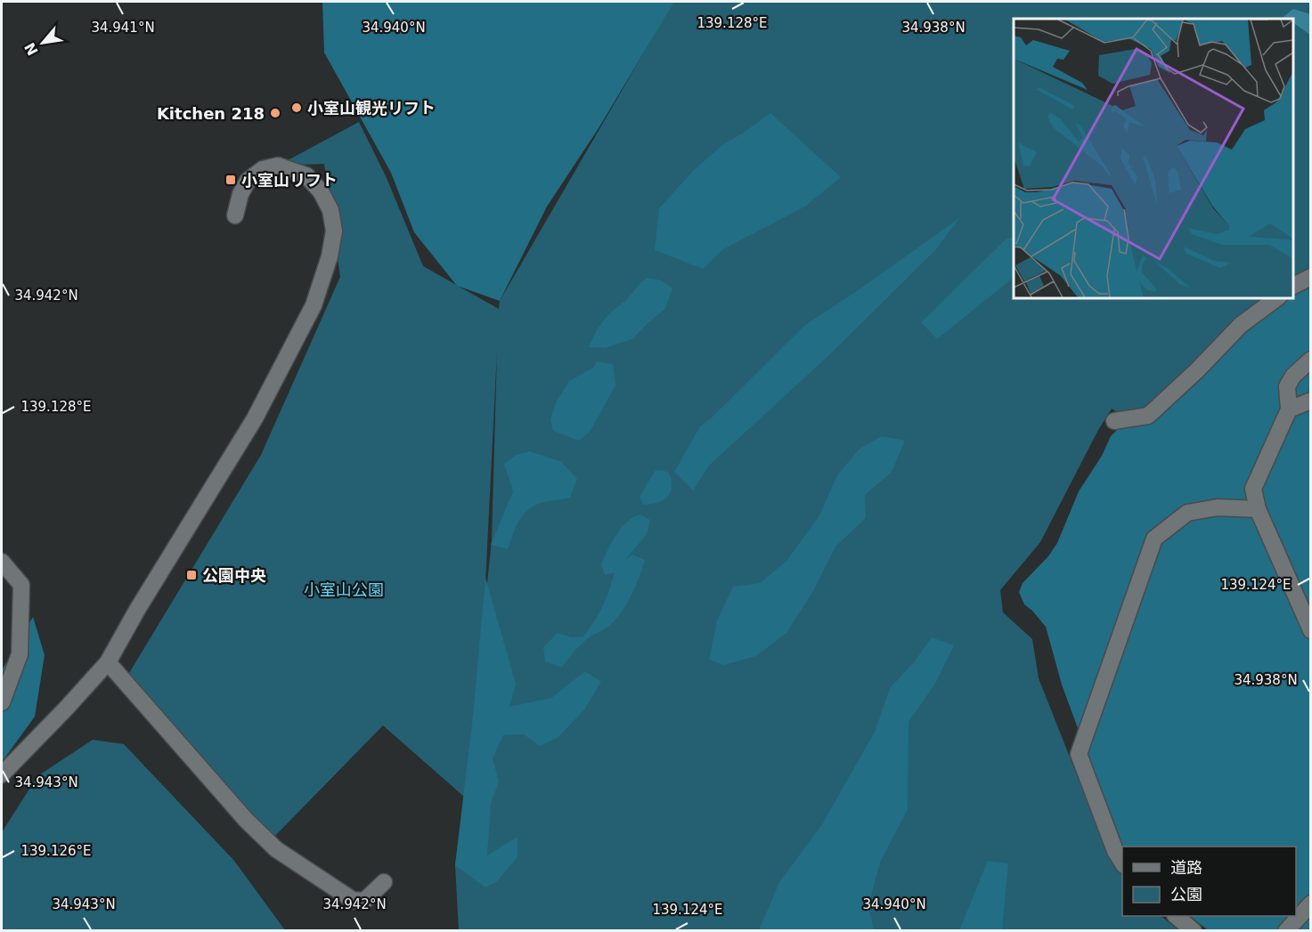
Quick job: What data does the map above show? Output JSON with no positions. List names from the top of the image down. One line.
{"parks":["小室山公園"],"places":{"other":["小室山観光リフト","Kitchen 218"],"transit":["小室山リフト","公園中央"]},"legend":["道路","公園"],"north":"bottom left","coordinates":["139.128°E","34.941°N","34.940°N","34.938°N","34.942°N","139.124°E","34.943°N","139.126°E"]}
